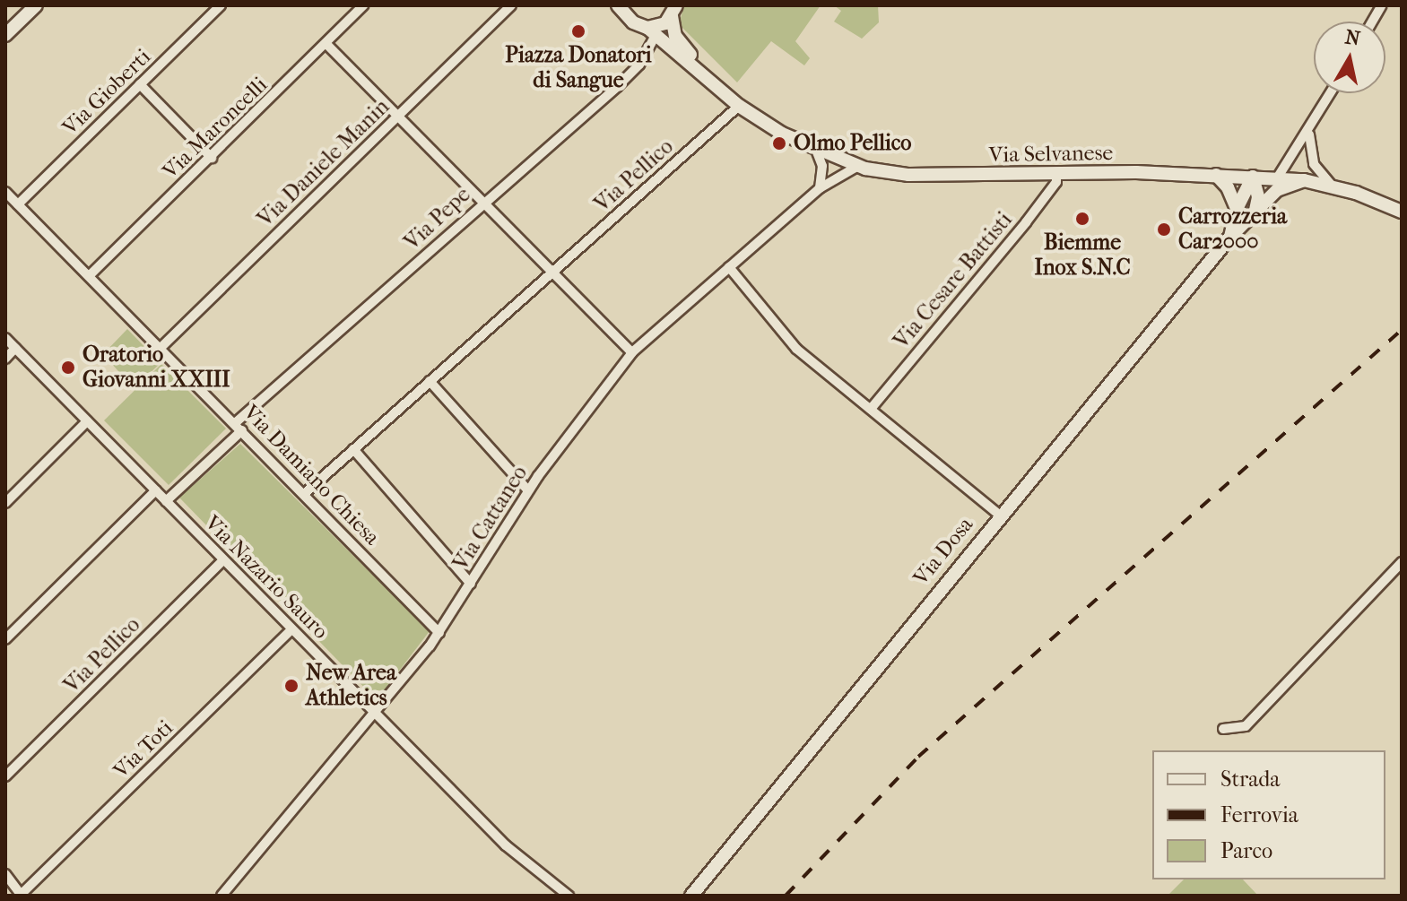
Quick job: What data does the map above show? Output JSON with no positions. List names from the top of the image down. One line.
{"streets":{"street":["Via Gioberti","Via Maroncelli","Via Selvanese","Via Daniele Manin","Via Pellico","Via Pepe","Via Cesare Battisti","Via Damiano Chiesa","Via Cattaneo","Via Dosa","Via Nazario Sauro","Via Toti"]},"crossings":[["Via Gioberti","Via Damiano Chiesa"],["Via Maroncelli","Via Damiano Chiesa"],["Via Selvanese","Via Pellico"],["Via Selvanese","Via Pepe"],["Via Selvanese","Via Cesare Battisti"],["Via Selvanese","Via Cattaneo"],["Via Selvanese","Via Dosa"],["Via Daniele Manin","Via Damiano Chiesa"],["Via Pellico","Via Damiano Chiesa"],["Via Pellico","Via Nazario Sauro"],["Via Pepe","Via Damiano Chiesa"],["Via Pepe","Via Nazario Sauro"],["Via Damiano Chiesa","Via Cattaneo"],["Via Cattaneo","Via Nazario Sauro"],["Via Nazario Sauro","Via Toti"]],"places":["Piazza Donatori di Sangue","Olmo Pellico","Biemme Inox S.N.C","Carrozzeria Car2000","Oratorio Giovanni XXIII","New Area Athletics"],"legend":["Strada","Ferrovia","Parco"],"north":"top"}
